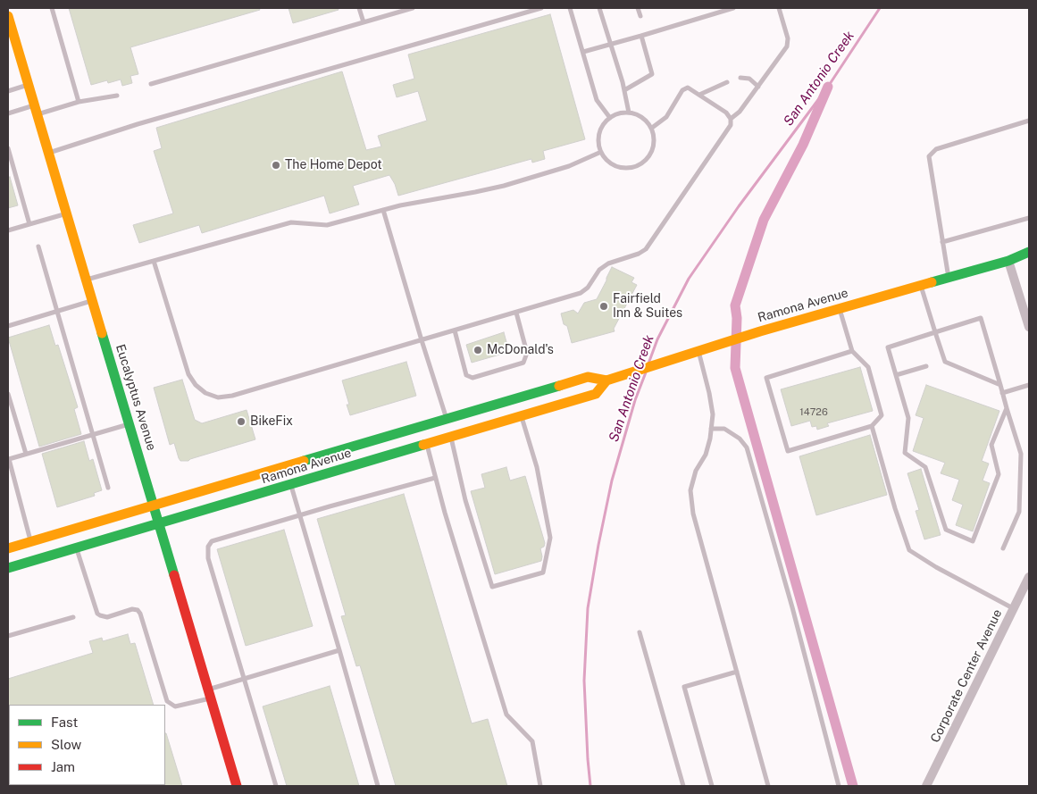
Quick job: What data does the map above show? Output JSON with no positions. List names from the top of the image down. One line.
{"streets":{"main road":["Ramona Avenue","Eucalyptus Avenue"],"street":["Corporate Center Avenue"]},"crossings":[["Ramona Avenue","Eucalyptus Avenue"]],"water":["San Antonio Creek"],"places":["The Home Depot","Fairfield Inn & Suites","McDonald's","BikeFix"],"house_numbers":["14726"],"legend":["Fast","Slow","Jam"]}
